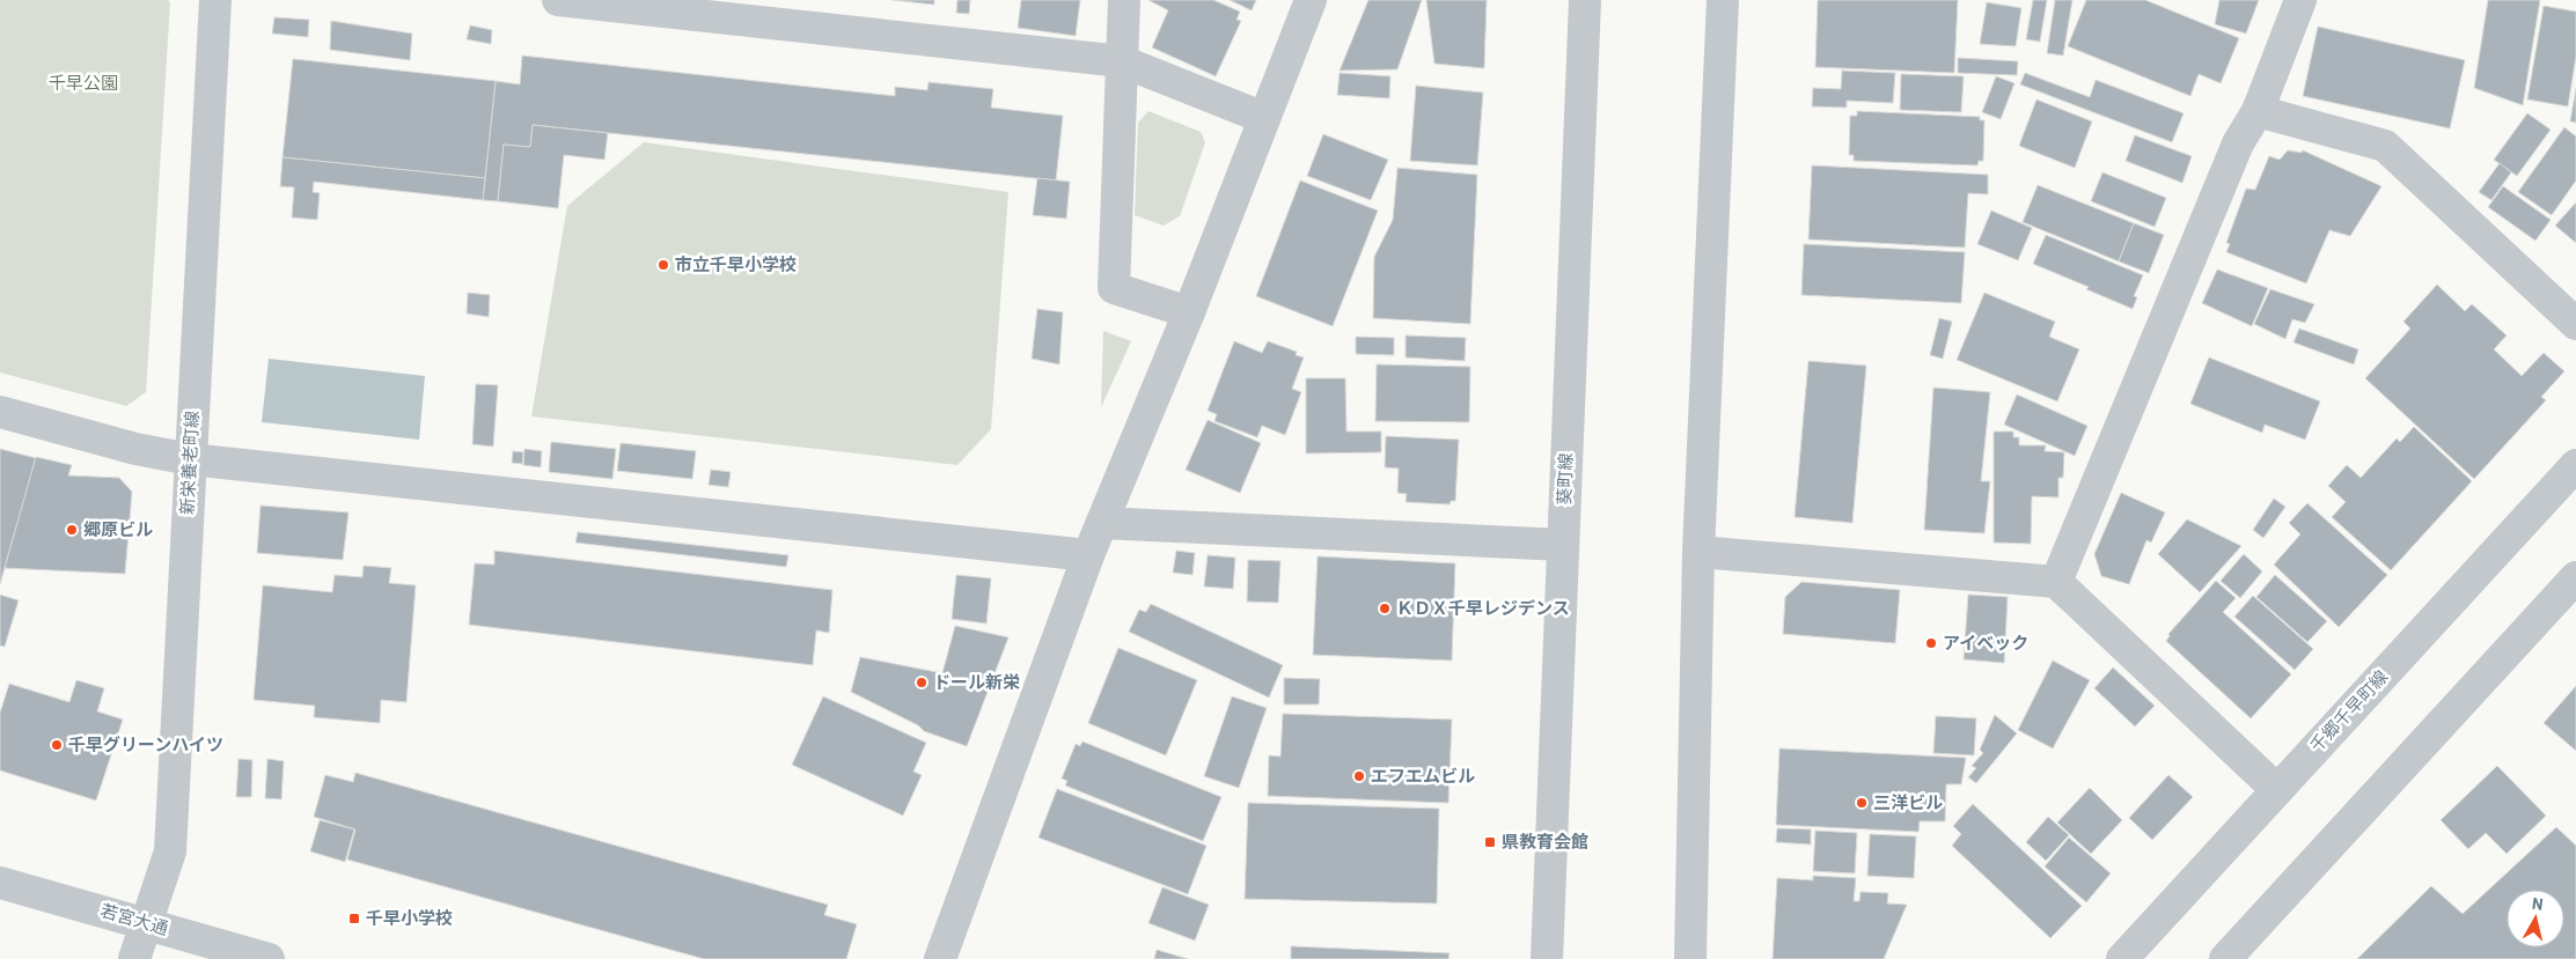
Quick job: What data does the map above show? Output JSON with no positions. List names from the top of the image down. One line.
{"streets":{"street":["新栄養老町線","葵町線","千郷千早町線","若宮大通"]},"crossings":[["新栄養老町線","若宮大通"]],"parks":["千早公園"],"places":{"other":["市立千早小学校","郷原ビル","ＫＤＸ千早レジデンス","アイベック","ドール新栄","千早グリーンハイツ","エフエムビル","三洋ビル"],"transit":["県教育会館","千早小学校"]},"north":"top"}
